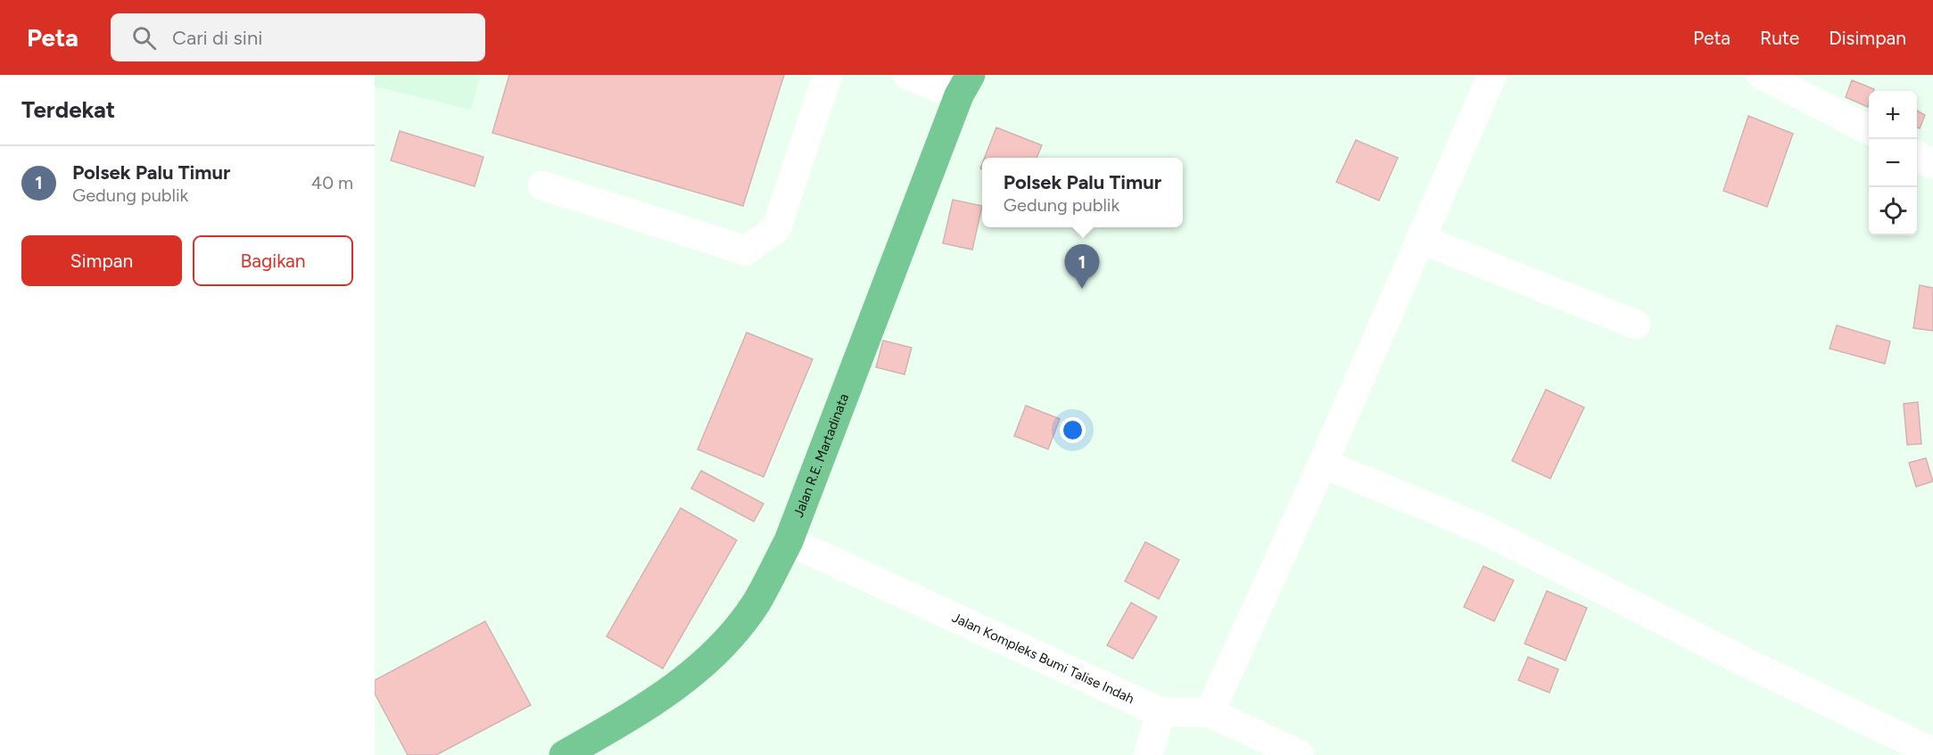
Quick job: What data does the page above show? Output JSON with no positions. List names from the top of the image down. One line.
{"streets":{"highway":["Jalan R.E. Martadinata"],"street":["Jalan Kompleks Bumi Talise Indah"]},"crossings":[["Jalan R.E. Martadinata","Jalan Kompleks Bumi Talise Indah"]],"page":{"header":"Peta","search":"Cari di sini","nav":["Peta","Rute","Disimpan"],"heading":"Terdekat","map_buttons":["+","−"],"list":[{"mark":"1","name":"Polsek Palu Timur","note":"Gedung publik","value":"40 m"}],"popup":["Polsek Palu Timur","Gedung publik"],"buttons":["Simpan","Bagikan"],"pins":"1"}}
